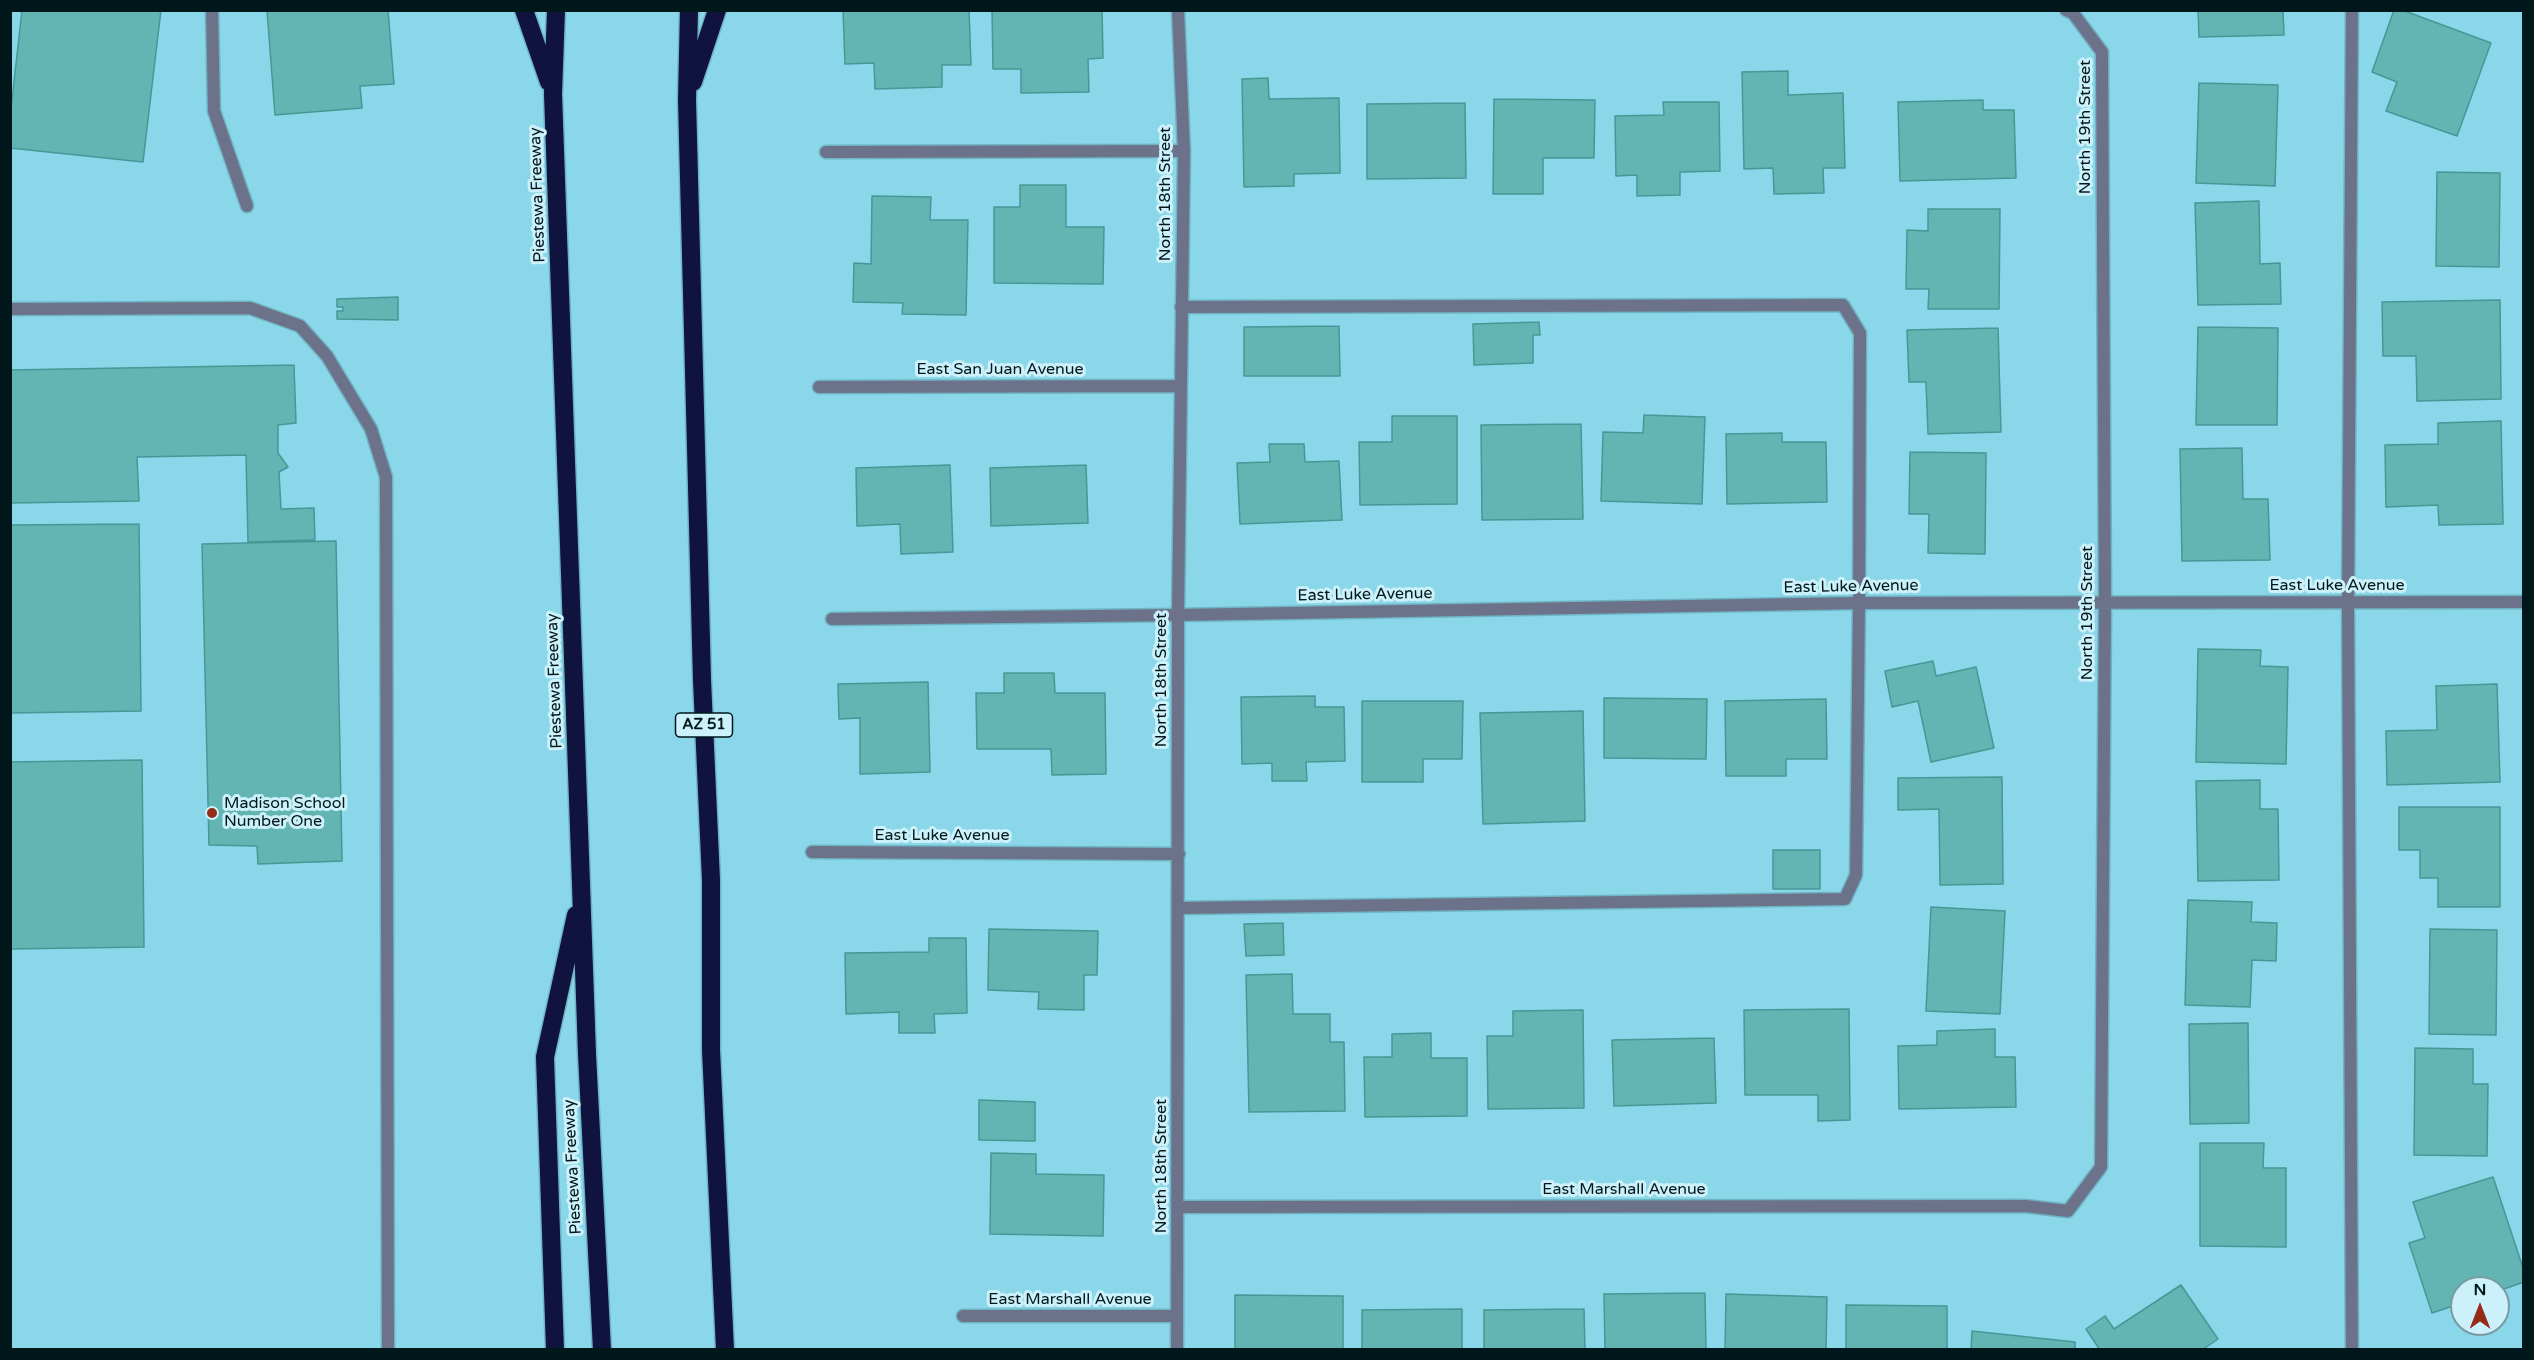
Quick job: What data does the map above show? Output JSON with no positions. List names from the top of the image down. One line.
{"streets":{"highway":["Piestewa Freeway","AZ 51"],"street":["North 19th Street","North 18th Street","East San Juan Avenue","East Luke Avenue","East Marshall Avenue"]},"crossings":[["North 19th Street","East Luke Avenue"],["North 19th Street","East Marshall Avenue"],["North 18th Street","East San Juan Avenue"],["North 18th Street","East Luke Avenue"],["North 18th Street","East Marshall Avenue"]],"places":["Madison School Number One"],"north":"top"}
